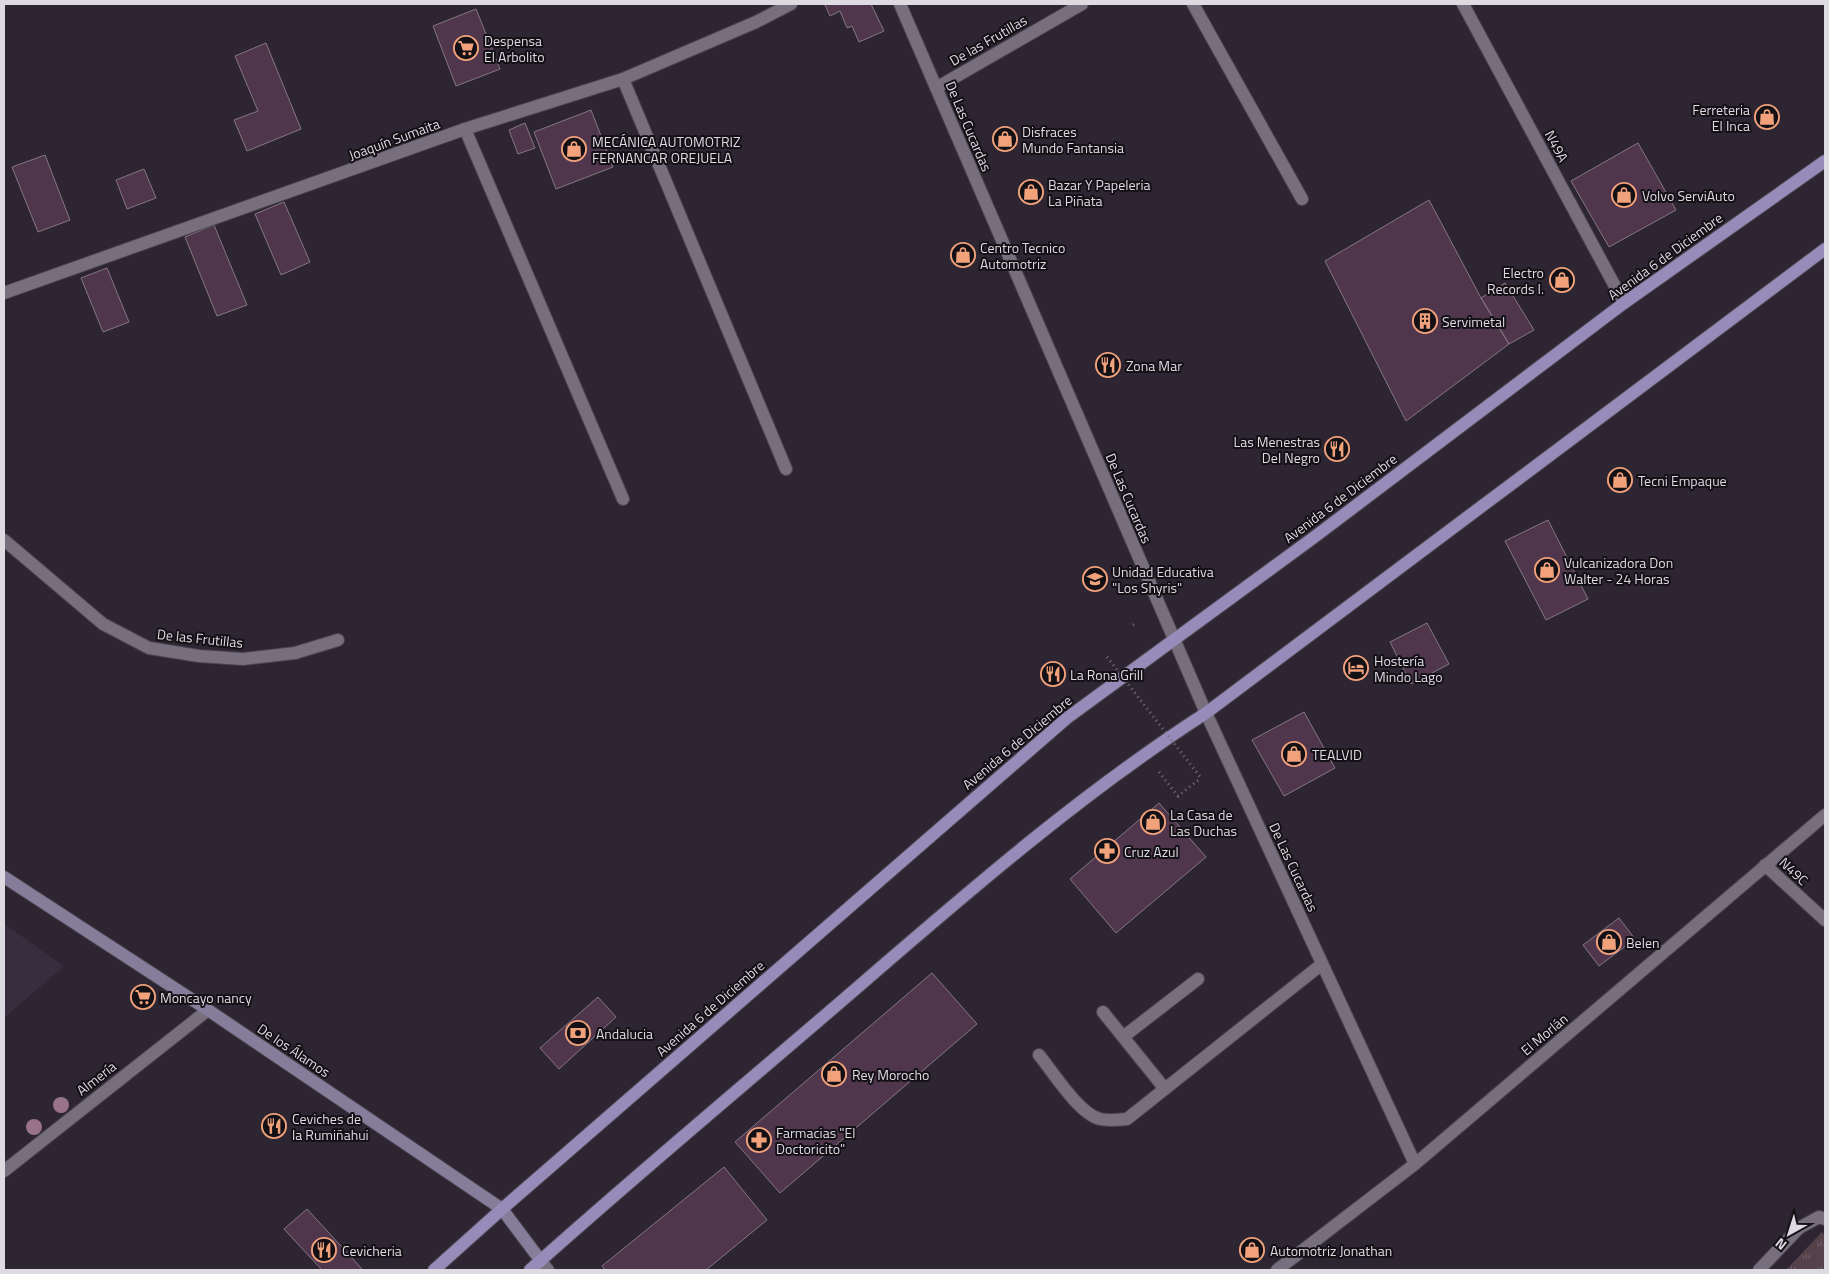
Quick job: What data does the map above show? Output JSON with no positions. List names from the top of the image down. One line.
{"streets":{"main road":["Avenida 6 de Diciembre"],"street":["De las Frutillas","De Las Cucardas","Joaquín Sumaita","N49A","N49C","El Morlán","De los Álamos","Almería"]},"crossings":[["De las Frutillas","De Las Cucardas"],["De Las Cucardas","Avenida 6 de Diciembre"],["De Las Cucardas","El Morlán"],["N49A","Avenida 6 de Diciembre"],["Avenida 6 de Diciembre","De los Álamos"],["N49C","El Morlán"],["De los Álamos","Almería"]],"places":{"supermarket":["Despensa El Arbolito","Moncayo nancy"],"shop":["Ferreteria El Inca","Disfraces Mundo Fantansia","MECÁNICA AUTOMOTRIZ FERNANCAR OREJUELA","Bazar Y Papeleria La Piñata","Volvo ServiAuto","Centro Tecnico Automotriz","Electro Records I.","Tecni Empaque","Vulcanizadora Don Walter - 24 Horas","TEALVID","La Casa de Las Duchas","Belen","Rey Morocho","Automotriz Jonathan"],"building":["Servimetal"],"restaurant":["Zona Mar","Las Menestras Del Negro","La Rona Grill","Ceviches de la Rumiñahui","Cevicheria"],"school or university":["Unidad Educativa \"Los Shyris\""],"hotel":["Hostería Mindo Lago"],"pharmacy":["Cruz Azul","Farmacias \"El Doctoricito\""],"bank":["Andalucia"]},"north":"bottom left"}
